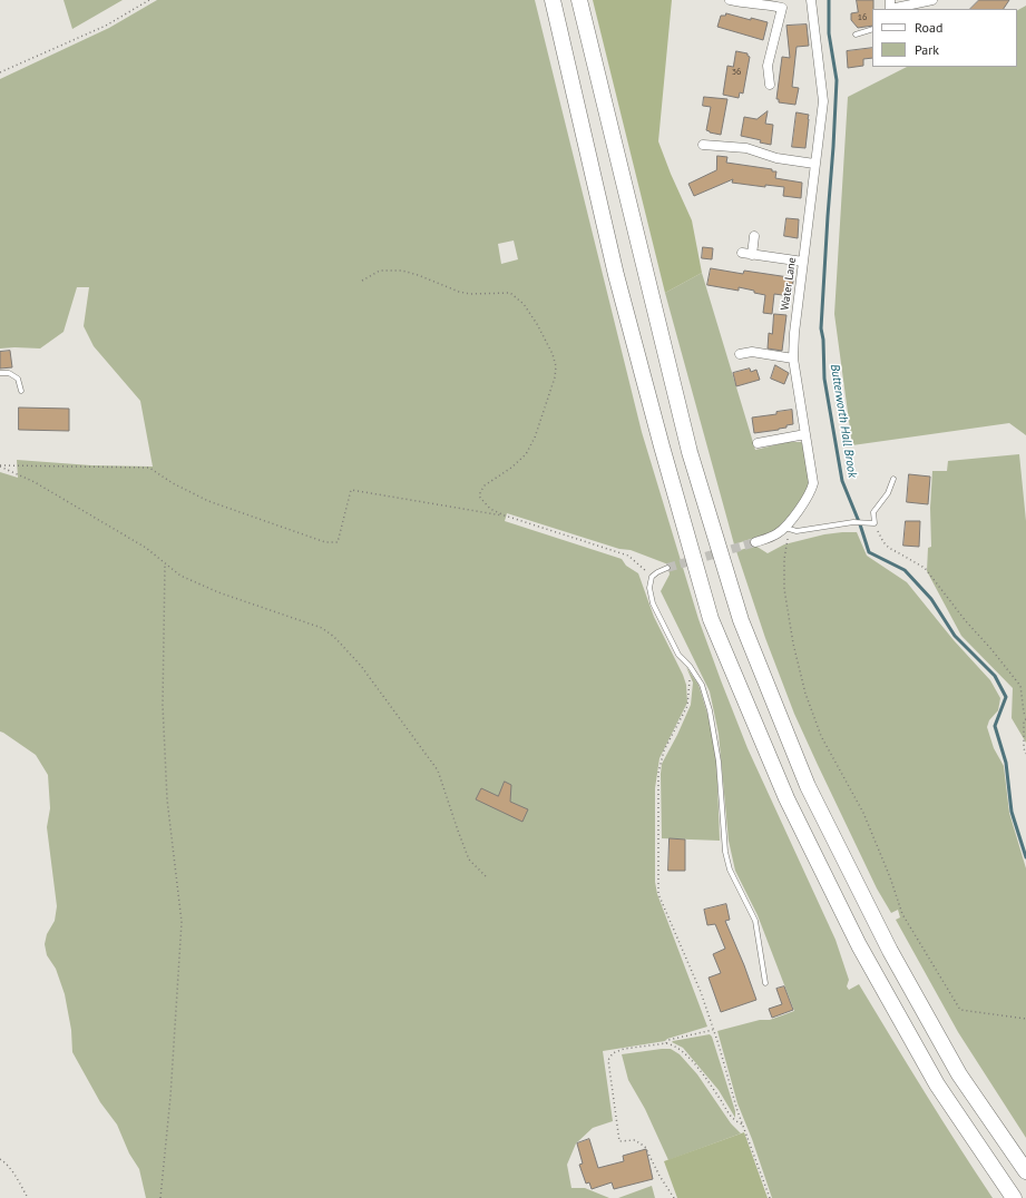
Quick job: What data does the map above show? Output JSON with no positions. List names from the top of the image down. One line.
{"streets":{"street":["Water Lane"]},"water":["Butterworth Hall Brook"],"house_numbers":["16","36"],"legend":["Road","Park"]}
